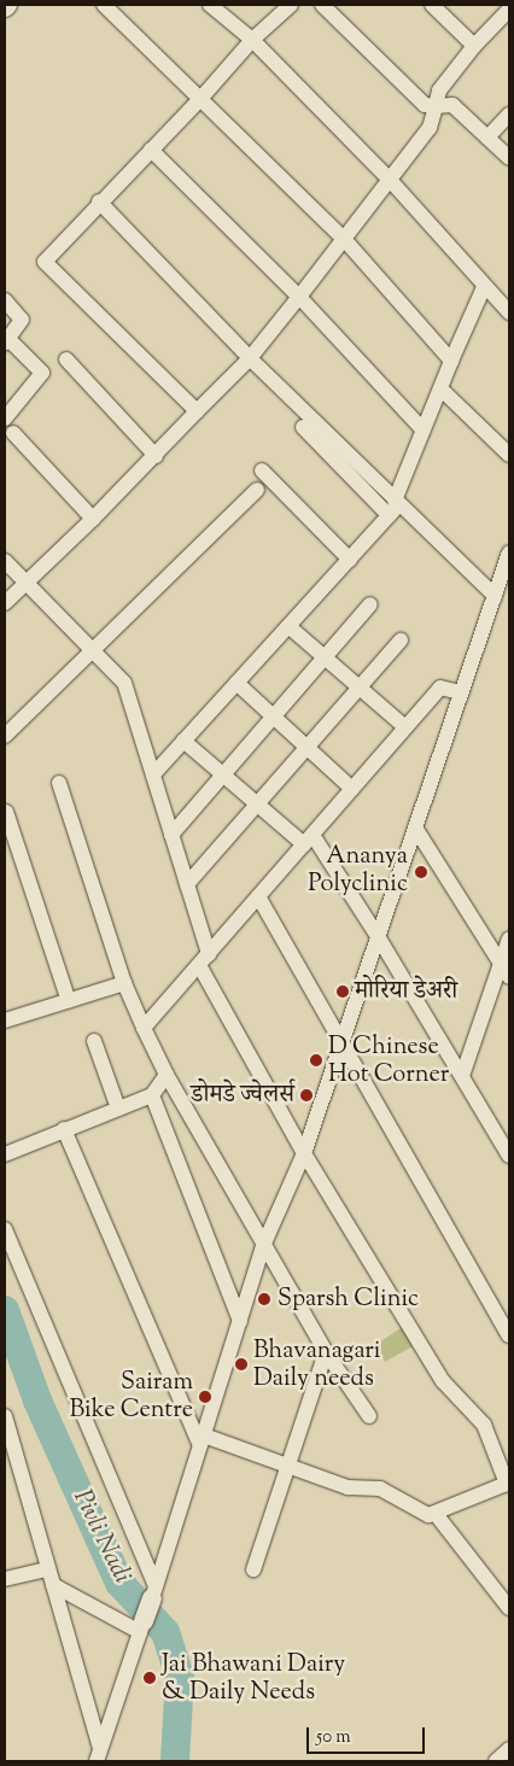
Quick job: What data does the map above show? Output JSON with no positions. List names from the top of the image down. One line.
{"water":["Pivli Nadi"],"places":["Ananya Polyclinic","मोरिया डेअरी","D Chinese Hot Corner","डोमडे ज्वेलर्स","Sparsh Clinic","Bhavanagari Daily needs","Sairam Bike Centre","Jai Bhawani Dairy & Daily Needs"],"scale_bar":"50 m"}
